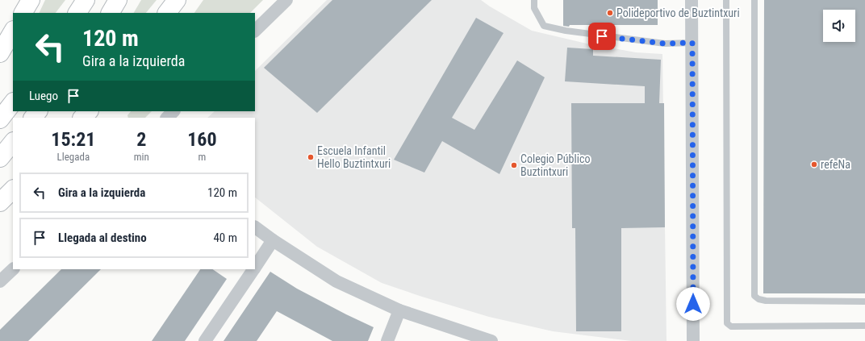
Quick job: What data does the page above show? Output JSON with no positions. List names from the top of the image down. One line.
{"places":["Polideportivo de Buztintxuri","Escuela Infantil Hello Buztintxuri","refeNa","Colegio Público Buztintxuri"],"page":{"turn":["120 m","Gira a la izquierda"],"then":"Luego","eta":["15:21","Llegada","2","min","160","m"],"list":[{"name":"Gira a la izquierda","value":"120 m"},{"name":"Llegada al destino","value":"40 m"}]}}
